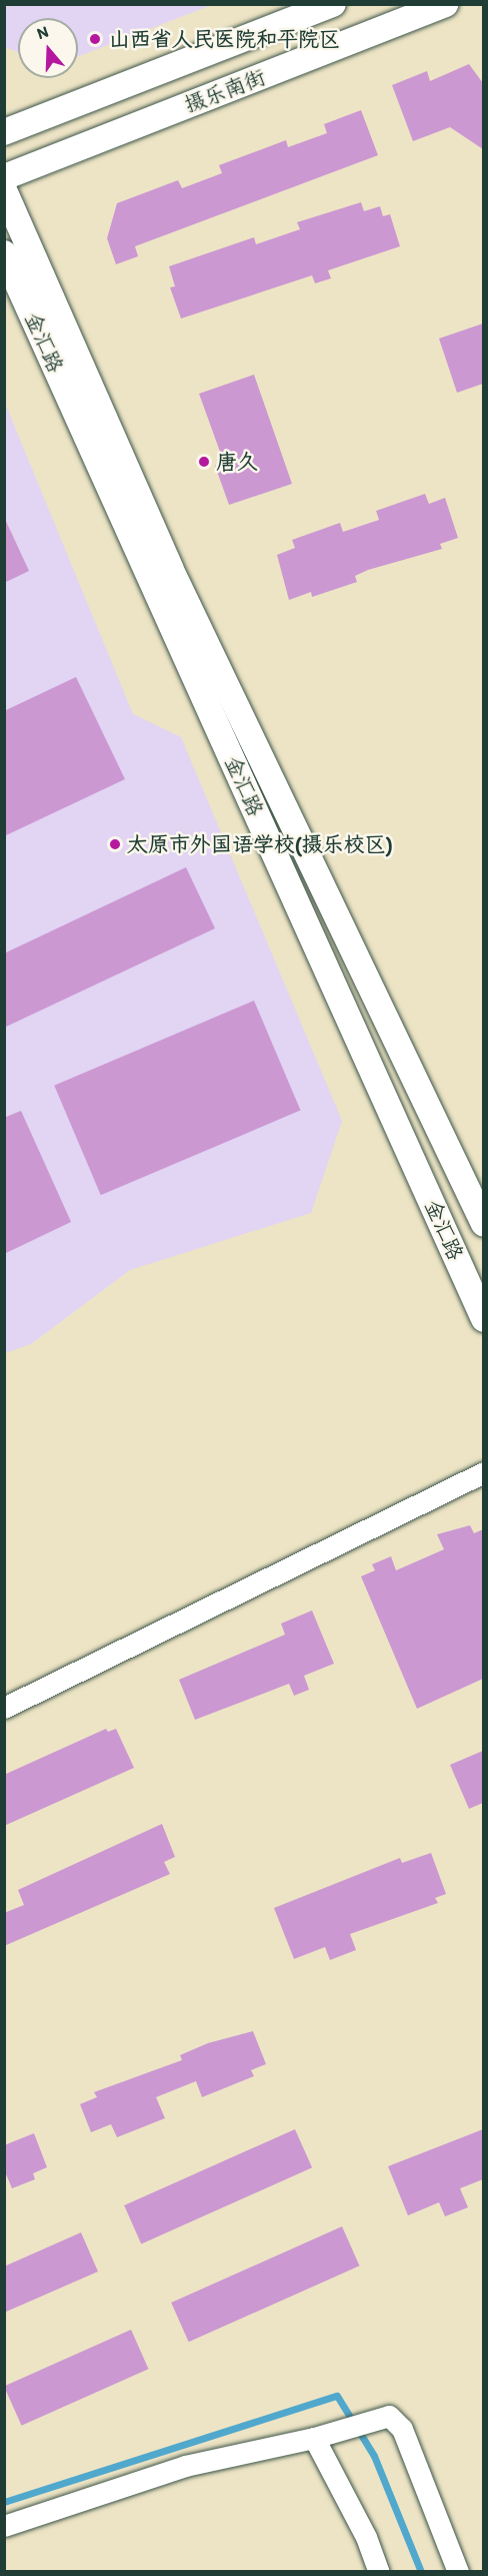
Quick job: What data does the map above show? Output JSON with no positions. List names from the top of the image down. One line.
{"streets":{"street":["摄乐南街","金汇路"]},"places":["山西省人民医院和平院区","唐久","太原市外国语学校(摄乐校区)"],"north":"top"}
